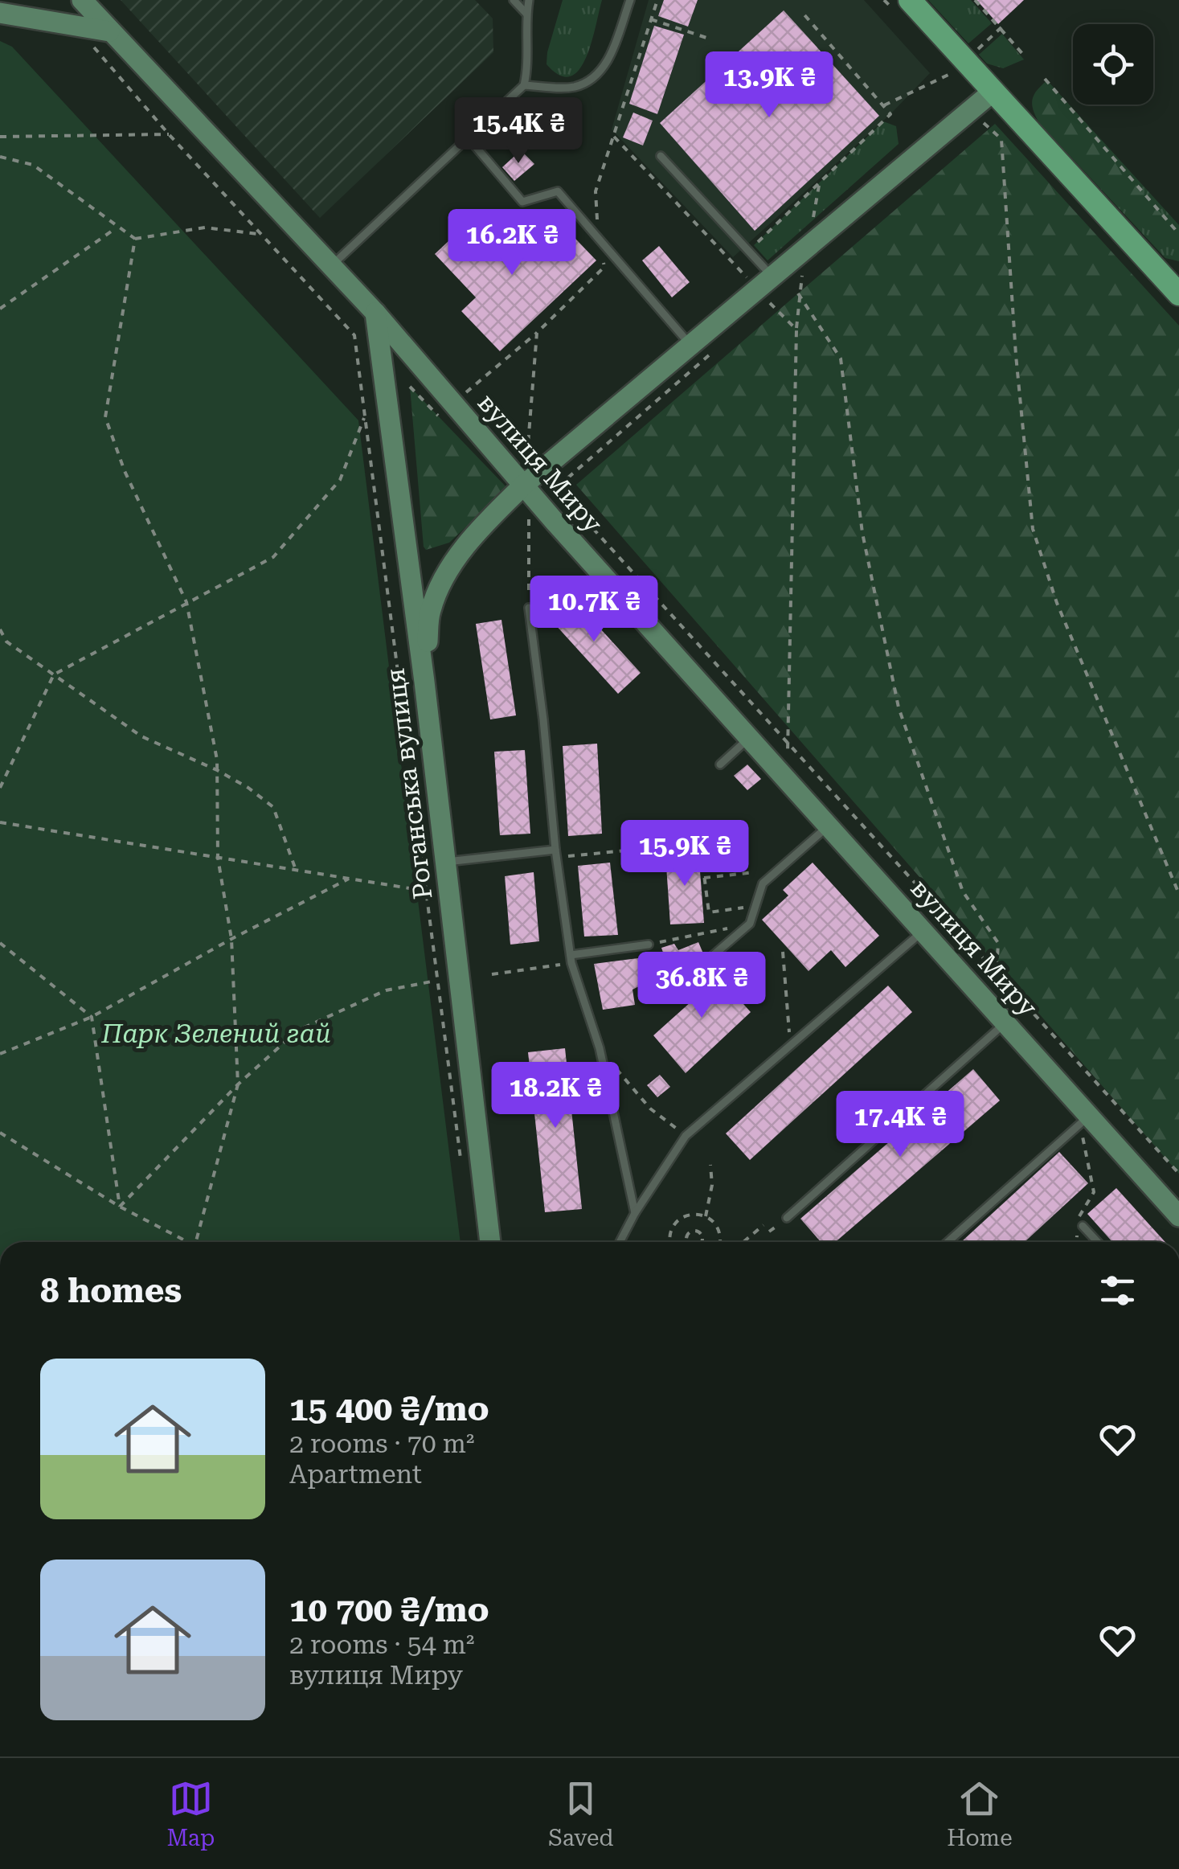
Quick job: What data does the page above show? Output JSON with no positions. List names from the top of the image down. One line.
{"streets":{"street":["вулиця Миру","Роганська вулиця"]},"crossings":[["вулиця Миру","Роганська вулиця"]],"parks":["Парк Зелений гай"],"page":{"price":["13.9K ₴","15.4K ₴","16.2K ₴","10.7K ₴","15.9K ₴","36.8K ₴","18.2K ₴","17.4K ₴"],"heading":"8 homes","list":[{"name":"15 400 ₴/mo","note":"2 rooms · 70 m² · Apartment"},{"name":"10 700 ₴/mo","note":"2 rooms · 54 m² · вулиця Миру"}],"tabs":["Map","Saved","Home"]}}
